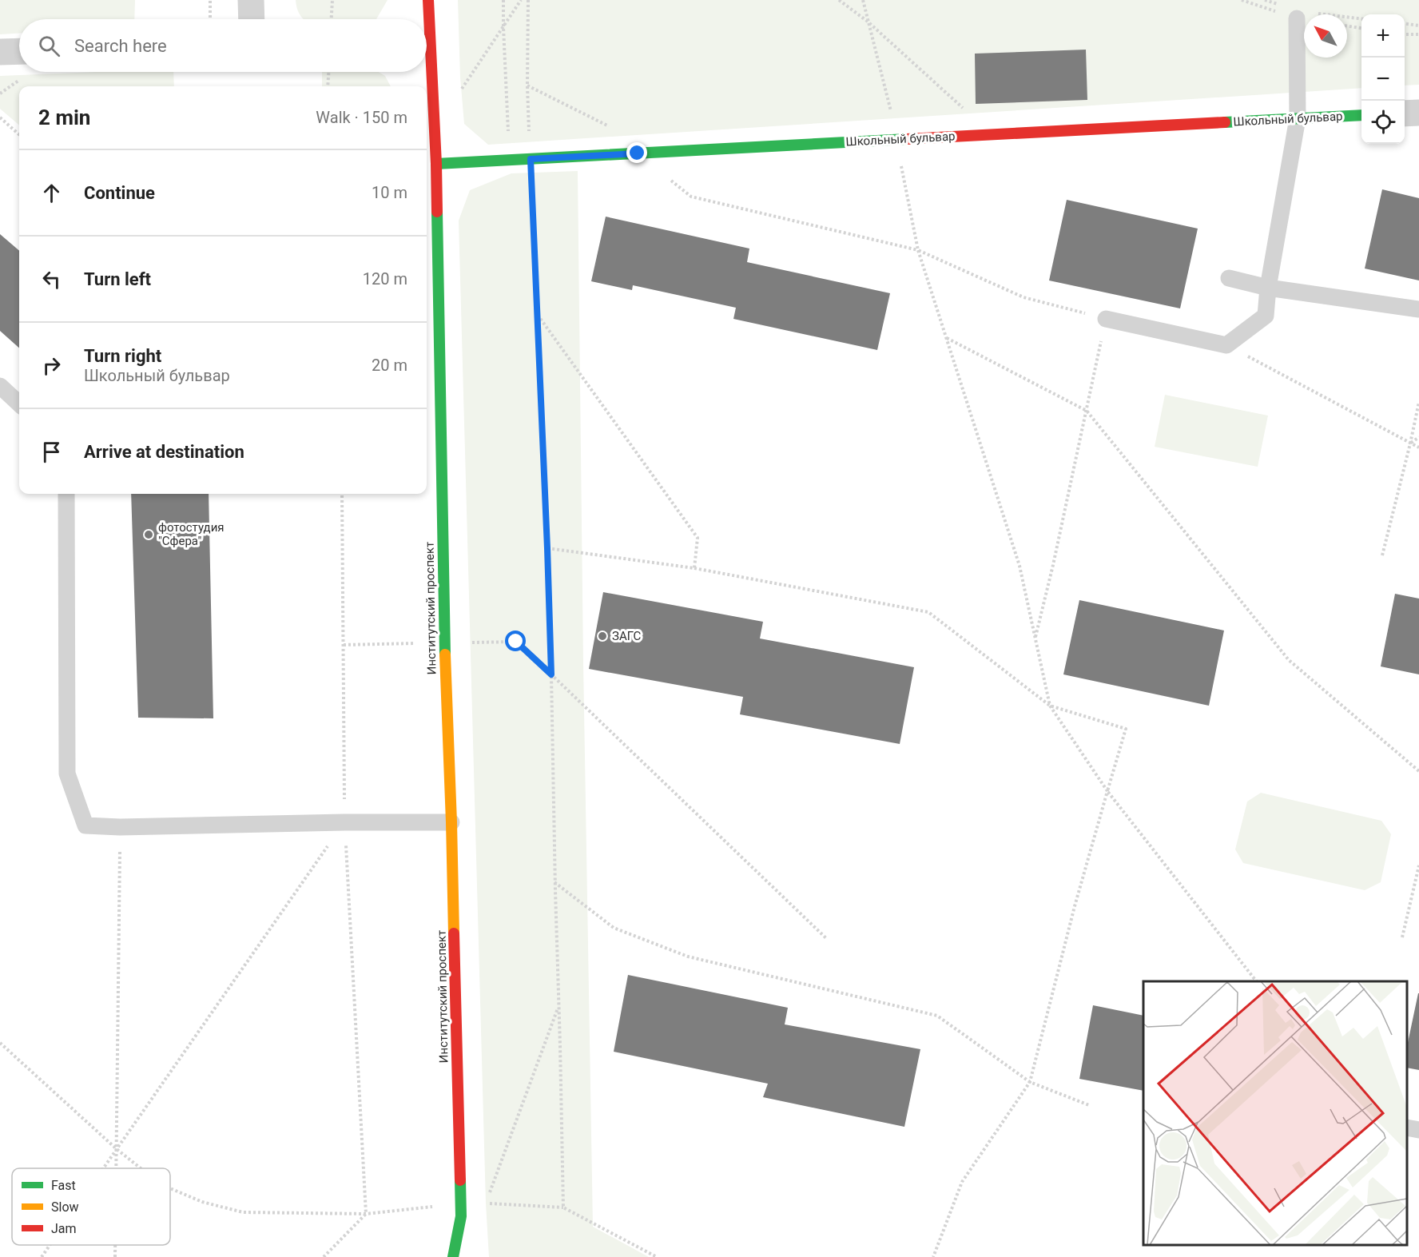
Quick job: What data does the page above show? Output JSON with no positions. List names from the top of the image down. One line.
{"streets":{"main road":["Школьный бульвар","Институтский проспект"]},"crossings":[["Школьный бульвар","Институтский проспект"]],"places":["фотостудия \"Сфера\"","ЗАГС"],"legend":["Fast","Slow","Jam"],"north":"top left","page":{"map_buttons":["+","−"],"search":"Search here","heading":["2 min","Walk · 150 m"],"list":[["Continue","10 m"],["Turn left","120 m"],["Turn right","Школьный бульвар","20 m"],"Arrive at destination"]}}
